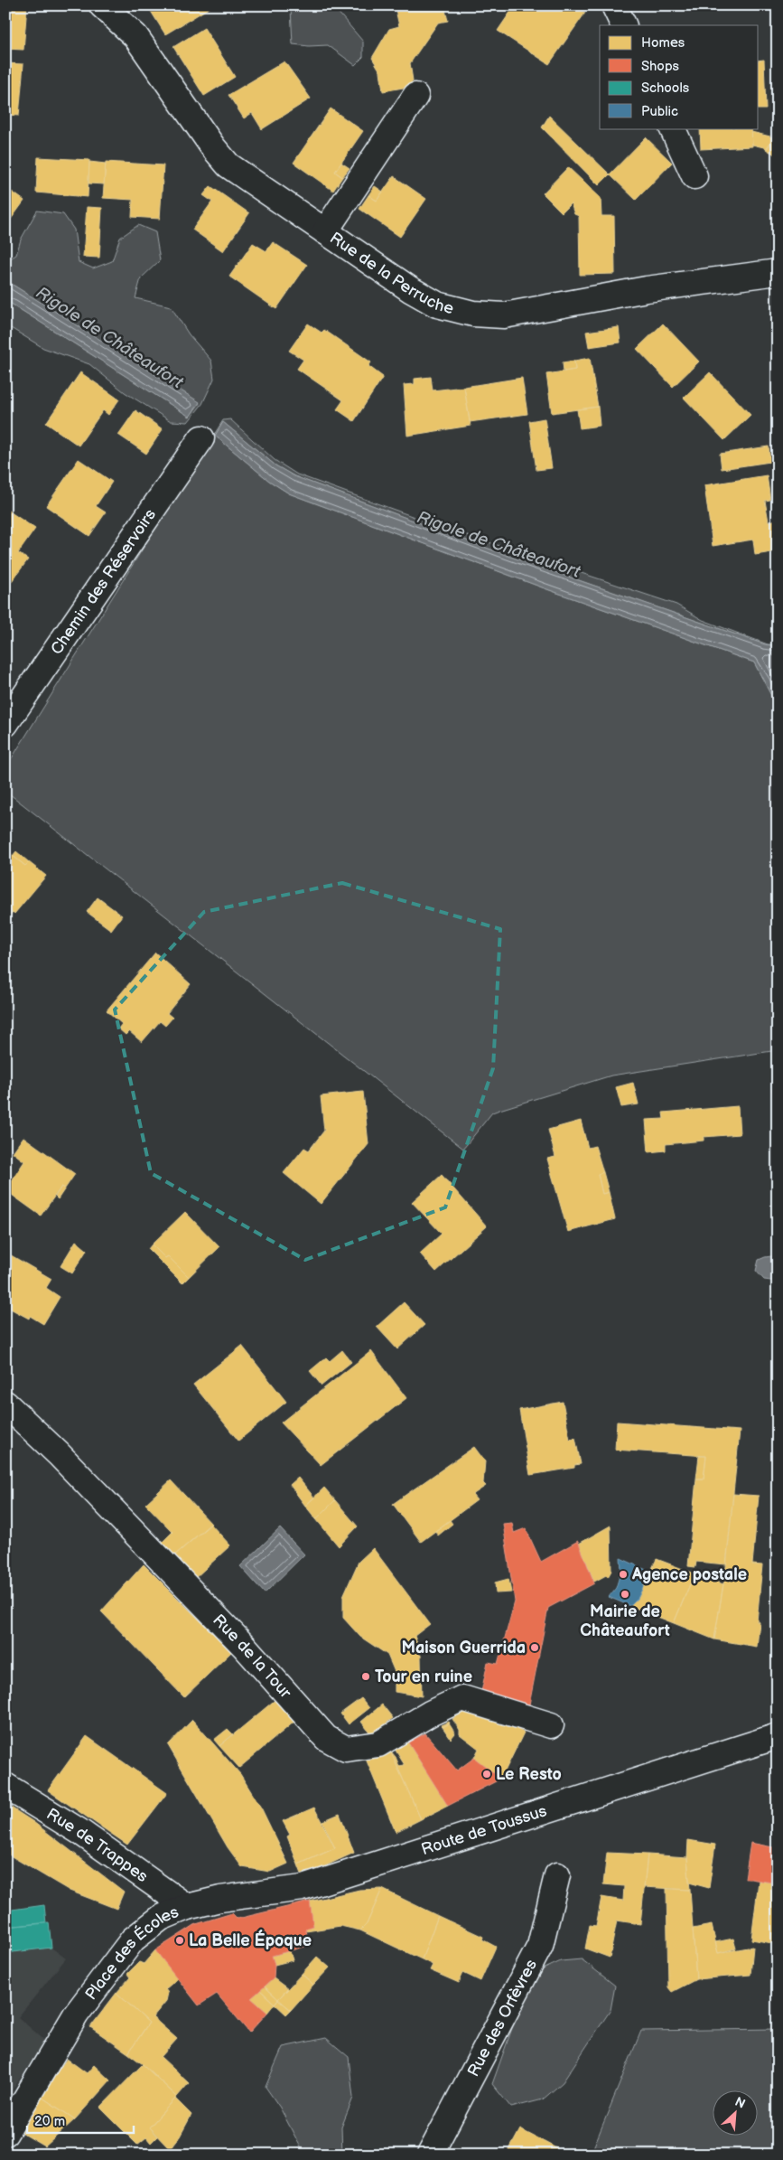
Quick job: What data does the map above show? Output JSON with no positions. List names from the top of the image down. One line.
{"streets":{"street":["Rue de la Perruche","Chemin des Réservoirs","Rue de la Tour","Route de Toussus","Rue de Trappes","Place des Écoles","Rue des Orfèvres"]},"crossings":[["Route de Toussus","Rue de Trappes"],["Route de Toussus","Place des Écoles"],["Rue de Trappes","Place des Écoles"]],"water":["Rigole de Châteaufort"],"places":["Agence postale","Mairie de Châteaufort","Maison Guerrida","Tour en ruine","Le Resto","La Belle Époque"],"legend":["Homes","Shops","Schools","Public"],"scale_bar":"20 m","north":"top right"}
